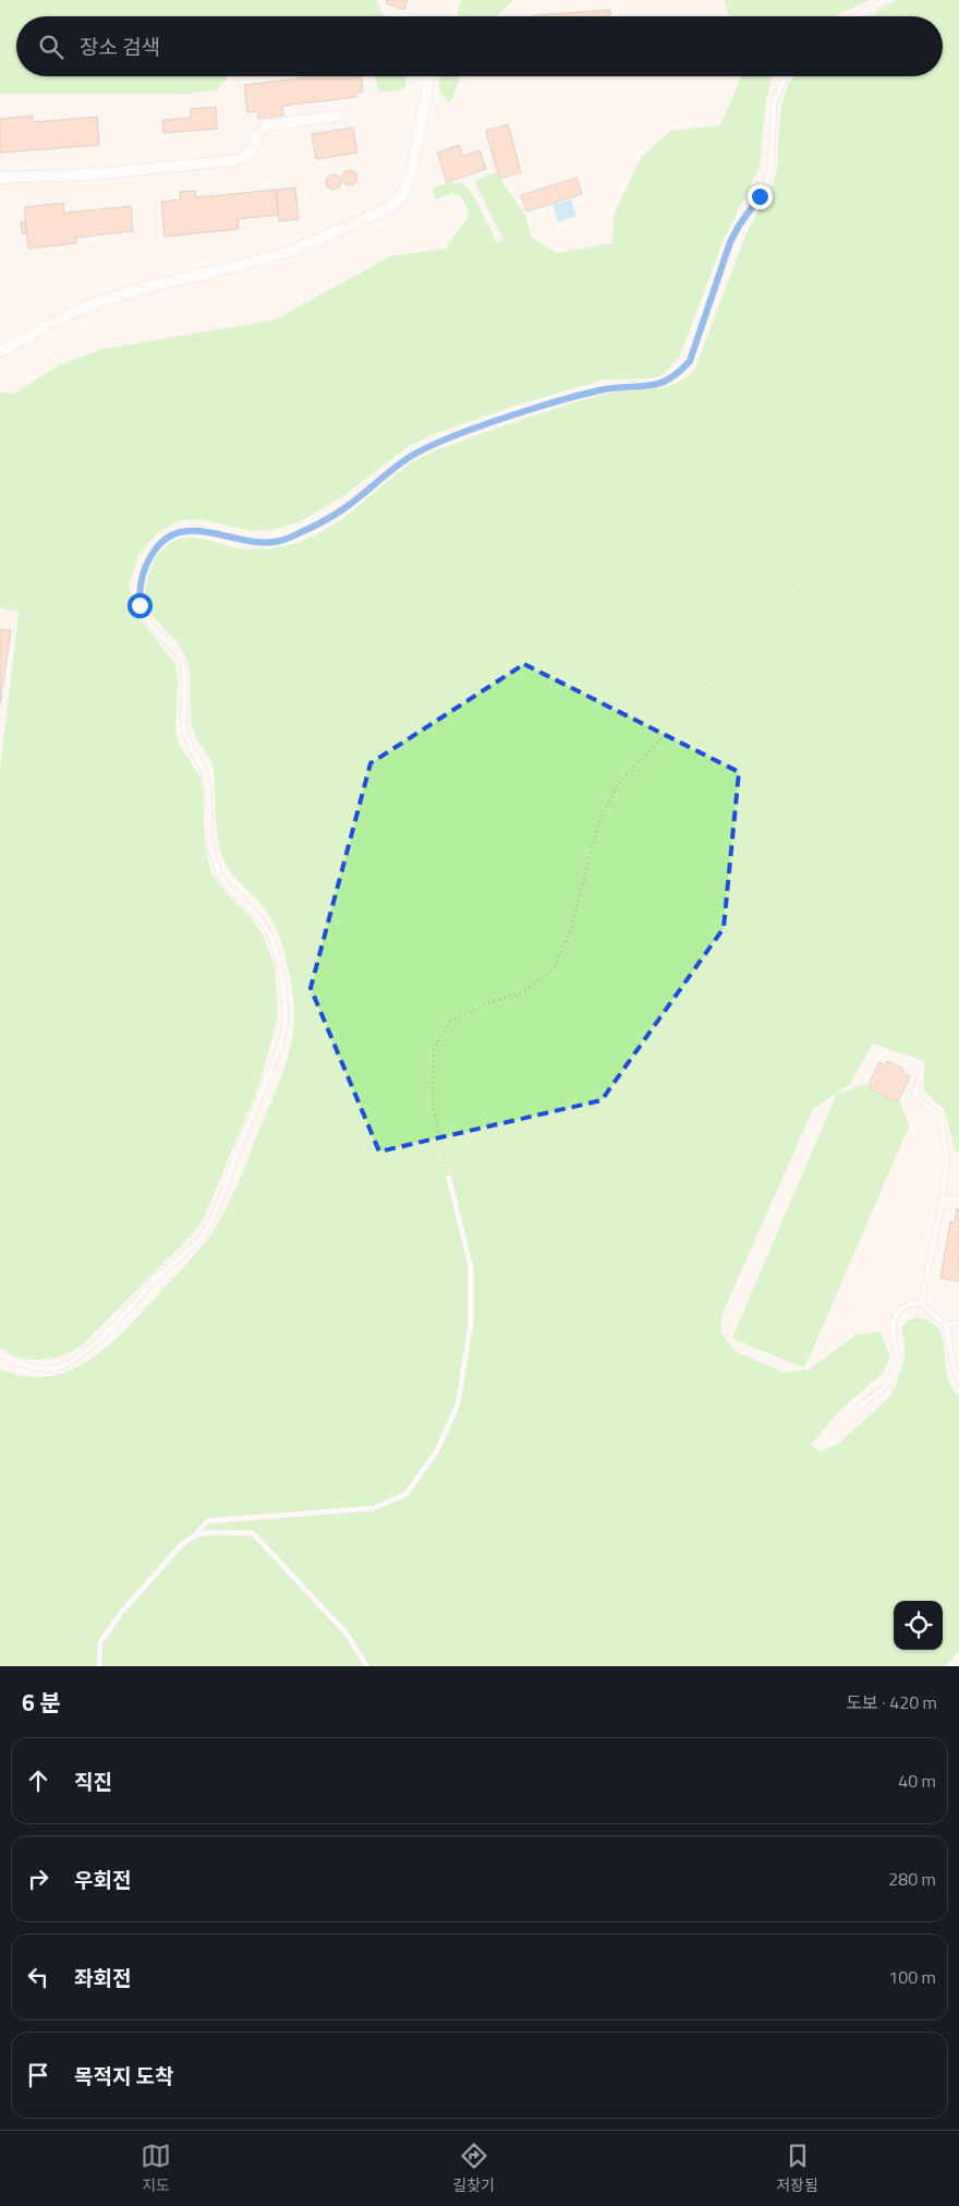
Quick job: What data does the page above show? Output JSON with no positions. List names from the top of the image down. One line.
{"page":{"search":"장소 검색","heading":["6 분","도보 · 420 m"],"list":[["직진","40 m"],["우회전","280 m"],["좌회전","100 m"],"목적지 도착"],"nav":["지도","길찾기","저장됨"]}}
